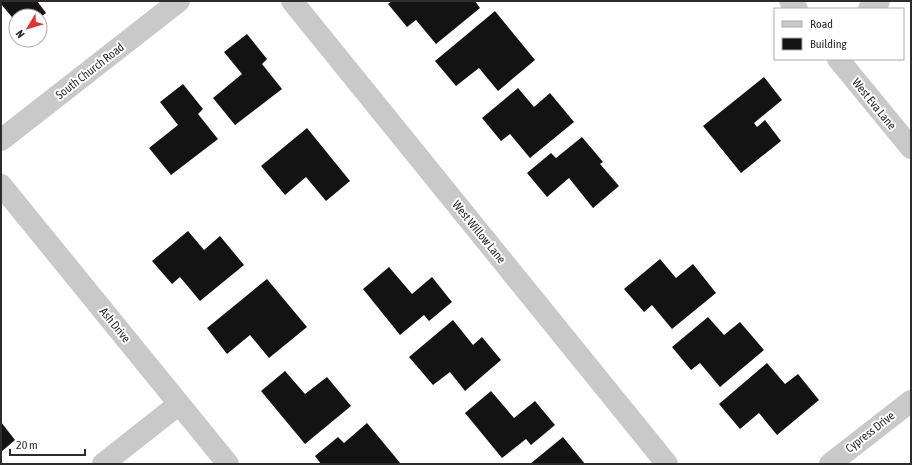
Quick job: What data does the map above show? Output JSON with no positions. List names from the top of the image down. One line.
{"streets":{"street":["South Church Road","West Eva Lane","West Willow Lane","Ash Drive","Cypress Drive"]},"legend":["Road","Building"],"scale_bar":"20 m","north":"bottom left"}
